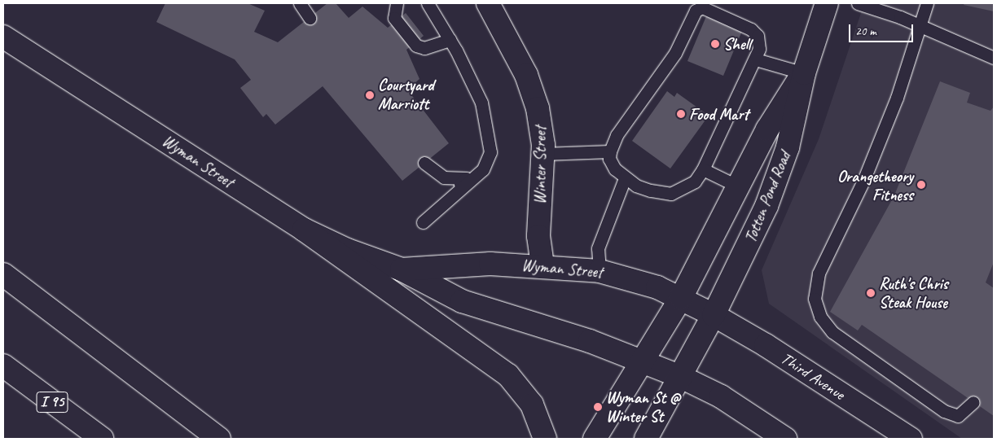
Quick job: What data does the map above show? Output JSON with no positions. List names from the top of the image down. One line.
{"streets":{"main road":["Wyman Street","Winter Street","Totten Pond Road","Third Avenue","I 95"]},"crossings":[["Wyman Street","Winter Street"],["Wyman Street","Totten Pond Road"],["Wyman Street","Third Avenue"],["Totten Pond Road","Third Avenue"]],"places":["Shell","Courtyard Marriott","Food Mart","Orangetheory Fitness","Ruth's Chris Steak House","Wyman St @ Winter St"],"scale_bar":"20 m"}
